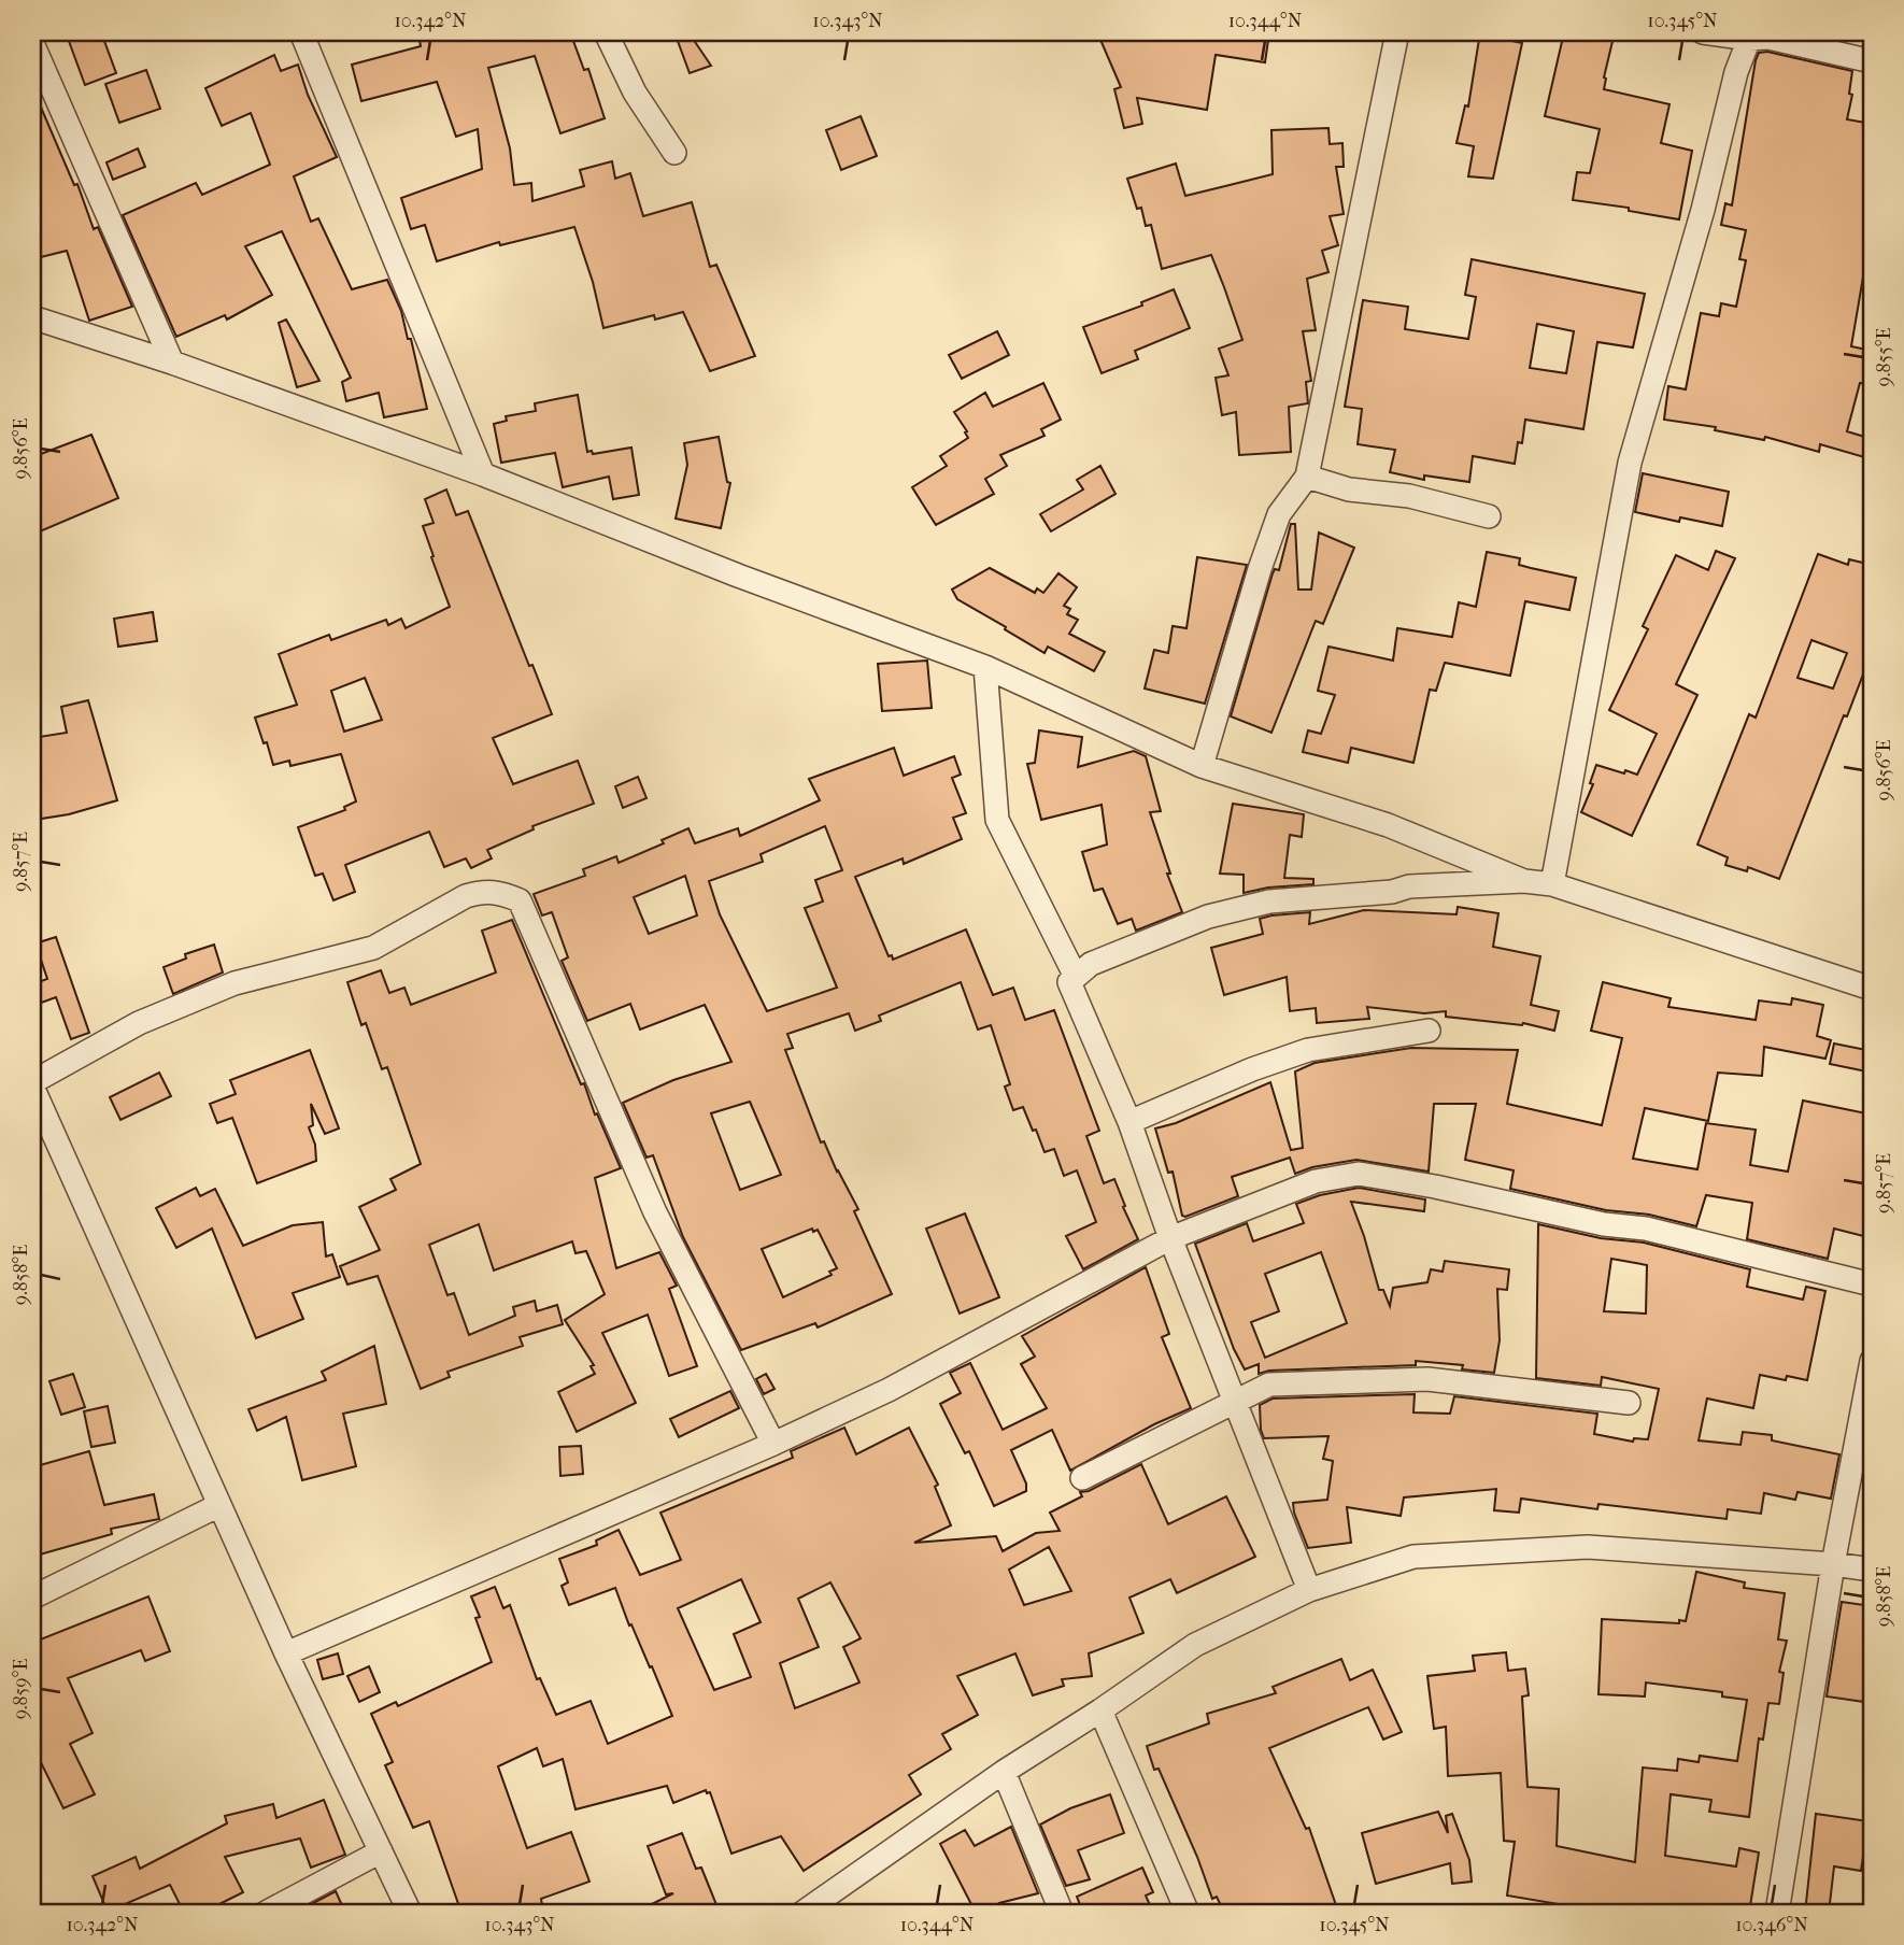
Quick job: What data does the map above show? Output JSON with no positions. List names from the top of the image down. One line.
{"coordinates":["10.342°N","10.343°N","10.344°N","10.345°N","9.855°E","9.856°E","9.857°E","9.858°E","9.859°E","10.346°N"]}
